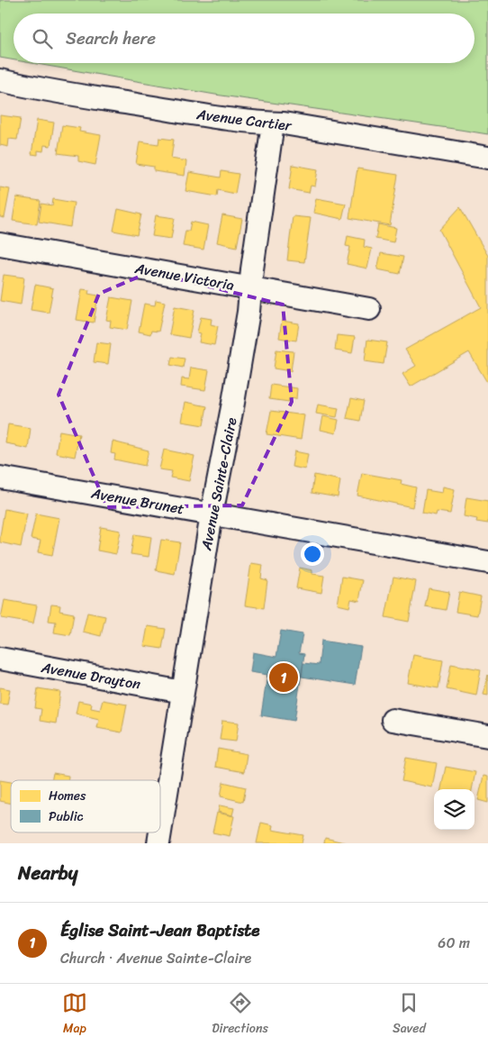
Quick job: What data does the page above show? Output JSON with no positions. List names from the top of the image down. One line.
{"streets":{"street":["Avenue Cartier","Avenue Victoria","Avenue Sainte-Claire","Avenue Brunet","Avenue Drayton"]},"crossings":[["Avenue Cartier","Avenue Sainte-Claire"],["Avenue Victoria","Avenue Sainte-Claire"],["Avenue Sainte-Claire","Avenue Brunet"],["Avenue Sainte-Claire","Avenue Drayton"]],"legend":["Homes","Public"],"page":{"search":"Search here","pins":"1","heading":"Nearby","list":[{"mark":"1","name":"Église Saint-Jean Baptiste","note":"Church · Avenue Sainte-Claire","value":"60 m"}],"nav":["Map","Directions","Saved"]}}
